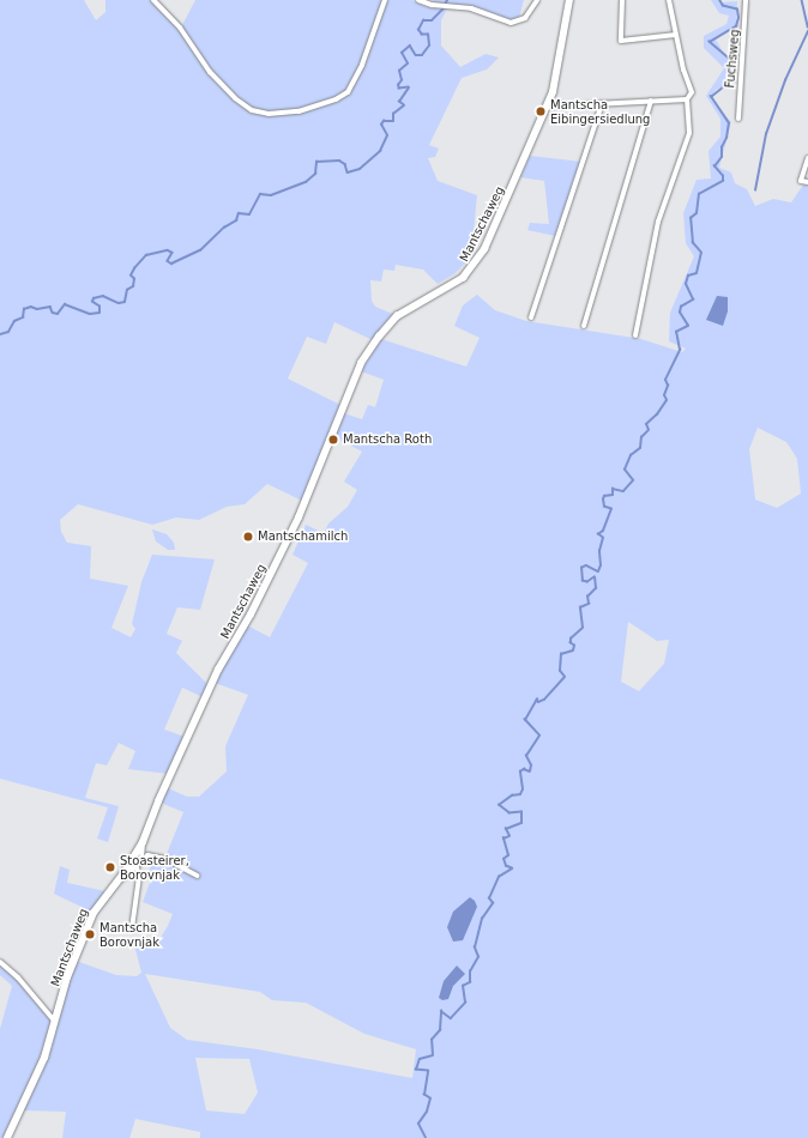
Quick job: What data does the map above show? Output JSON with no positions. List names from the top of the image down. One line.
{"streets":{"street":["Fuchsweg","Mantschaweg"]},"places":["Mantscha Eibingersiedlung","Mantscha Roth","Mantschamilch","Stoasteirer, Borovnjak","Mantscha Borovnjak"]}
